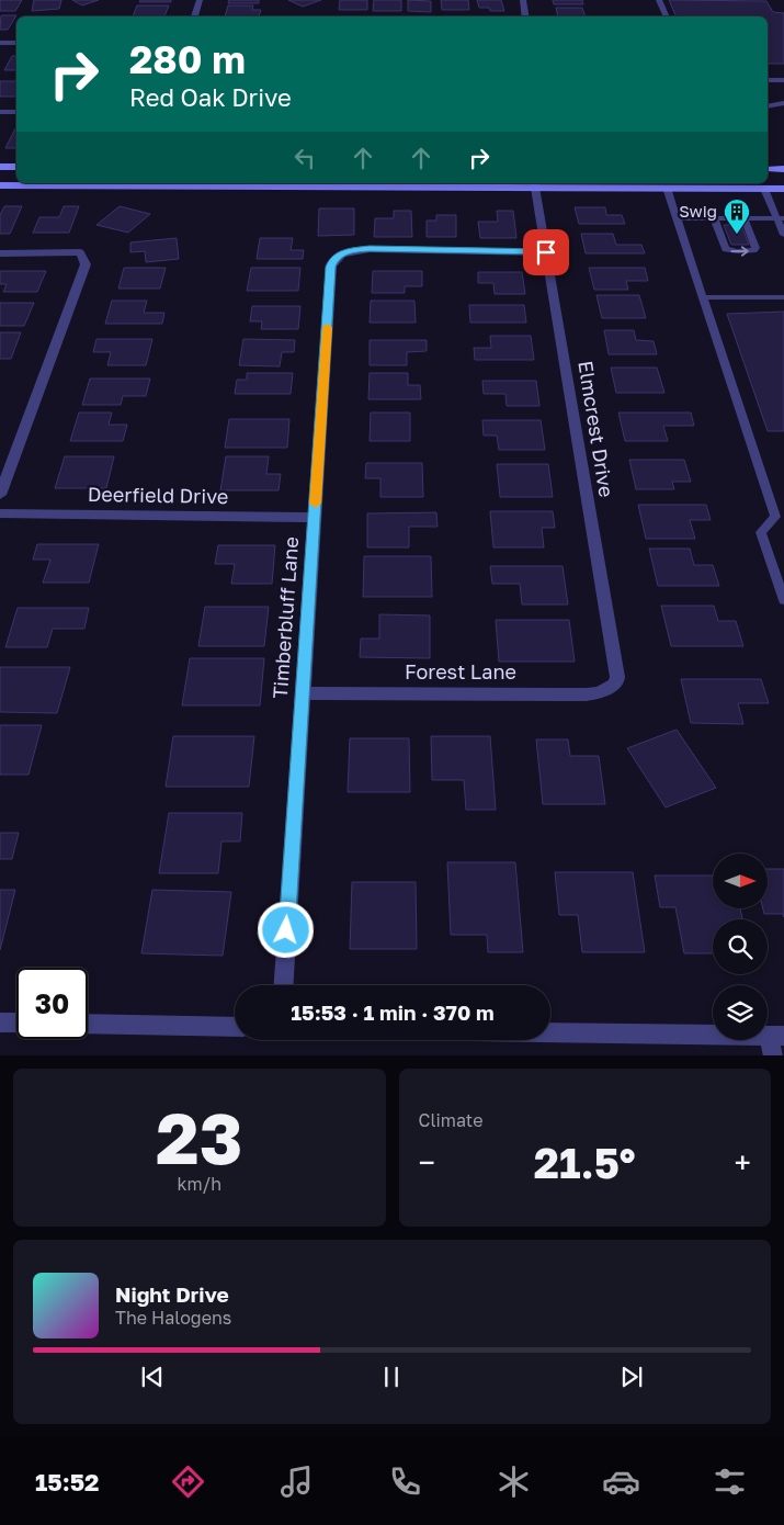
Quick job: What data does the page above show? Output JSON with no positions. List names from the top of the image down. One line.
{"streets":{"street":["Elmcrest Drive","Deerfield Drive","Timberbluff Lane","Forest Lane"]},"crossings":[["Elmcrest Drive","Timberbluff Lane"],["Elmcrest Drive","Forest Lane"],["Deerfield Drive","Timberbluff Lane"],["Timberbluff Lane","Forest Lane"]],"places":{"building":["Swig"]},"north":"right","page":{"turn":["280 m","Red Oak Drive"],"limit":"30","trip":"15:53 · 1 min · 370 m","tile":[["23","km/h"],"Climate"],"heat":["−","21.5°","+"],"song":["Night Drive","The Halogens"],"tabs":"15:52"}}
